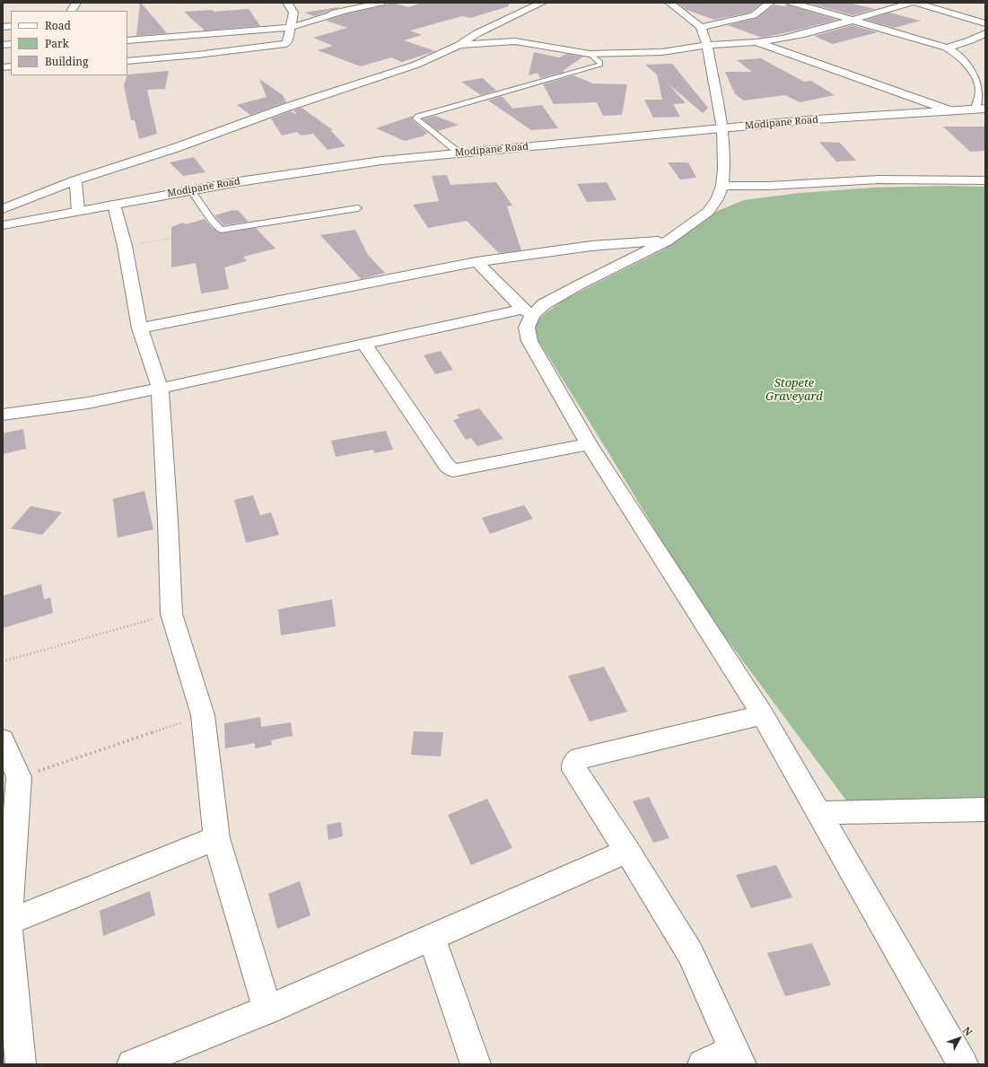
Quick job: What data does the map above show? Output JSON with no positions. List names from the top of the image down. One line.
{"streets":{"street":["Modipane Road"]},"parks":["Stopete Graveyard"],"legend":["Road","Park","Building"],"north":"top right"}
